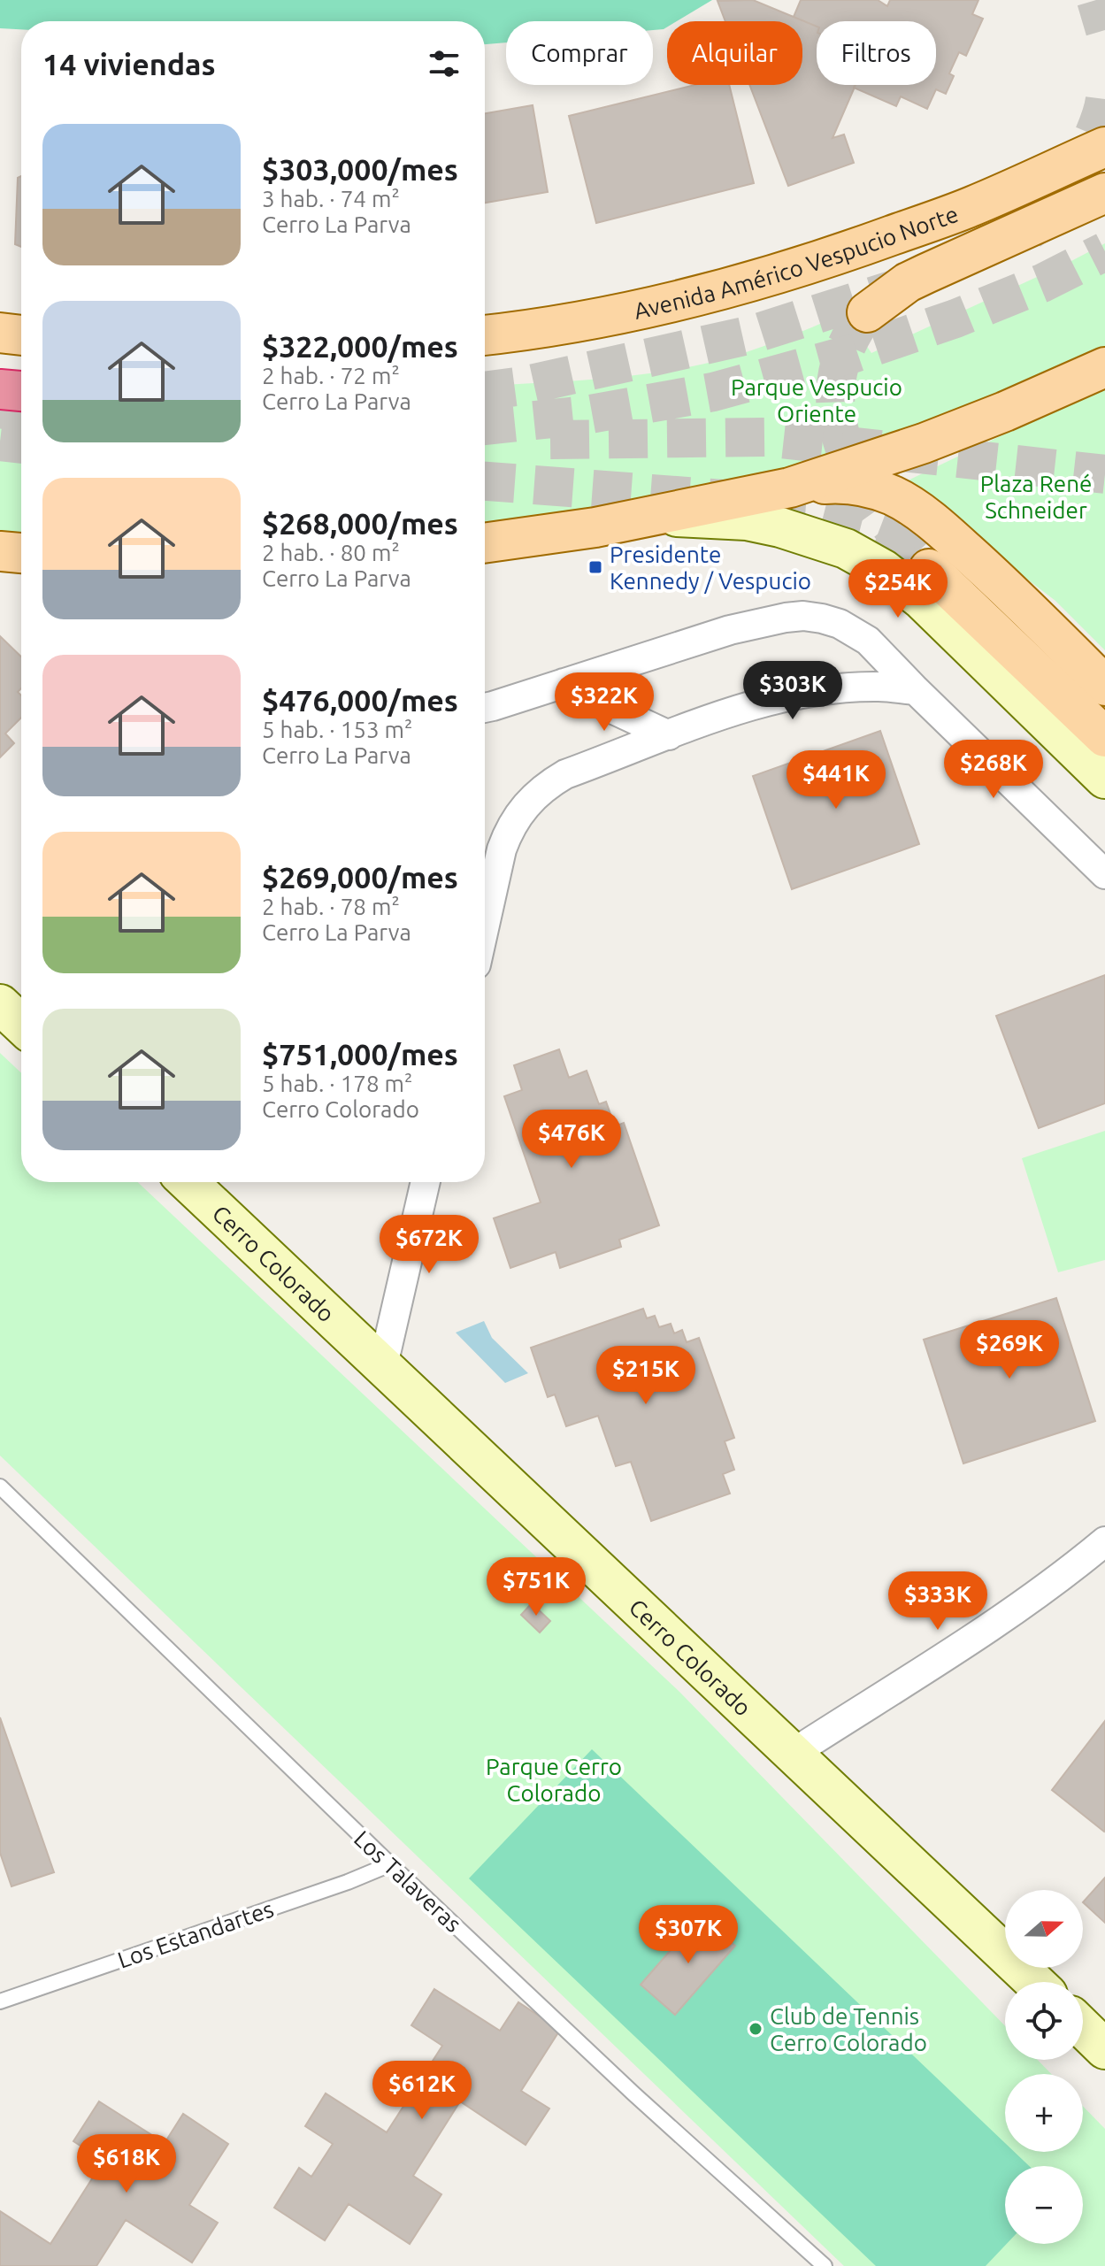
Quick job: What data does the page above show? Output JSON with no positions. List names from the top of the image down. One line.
{"streets":{"main road":["Avenida Américo Vespucio Norte"],"street":["Cerro Colorado"],"lane":["Los Talaveras","Los Estandartes"]},"crossings":[["Los Talaveras","Los Estandartes"]],"parks":["Parque Vespucio Oriente","Plaza René Schneider","Parque Cerro Colorado"],"places":{"transit":["Presidente Kennedy / Vespucio"],"other":["Club de Tennis Cerro Colorado"]},"north":"right","page":{"chip":["Comprar","Alquilar","Filtros"],"heading":"14 viviendas","list":[{"name":"$303,000/mes","note":"3 hab. · 74 m² · Cerro La Parva"},{"name":"$322,000/mes","note":"2 hab. · 72 m² · Cerro La Parva"},{"name":"$268,000/mes","note":"2 hab. · 80 m² · Cerro La Parva"},{"name":"$476,000/mes","note":"5 hab. · 153 m² · Cerro La Parva"},{"name":"$269,000/mes","note":"2 hab. · 78 m² · Cerro La Parva"},{"name":"$751,000/mes","note":"5 hab. · 178 m² · Cerro Colorado"}],"price":["$254K","$303K","$322K","$268K","$441K","$476K","$672K","$269K","$215K","$751K","$333K","$307K","$612K","$618K"],"map_buttons":["+","−"]}}
